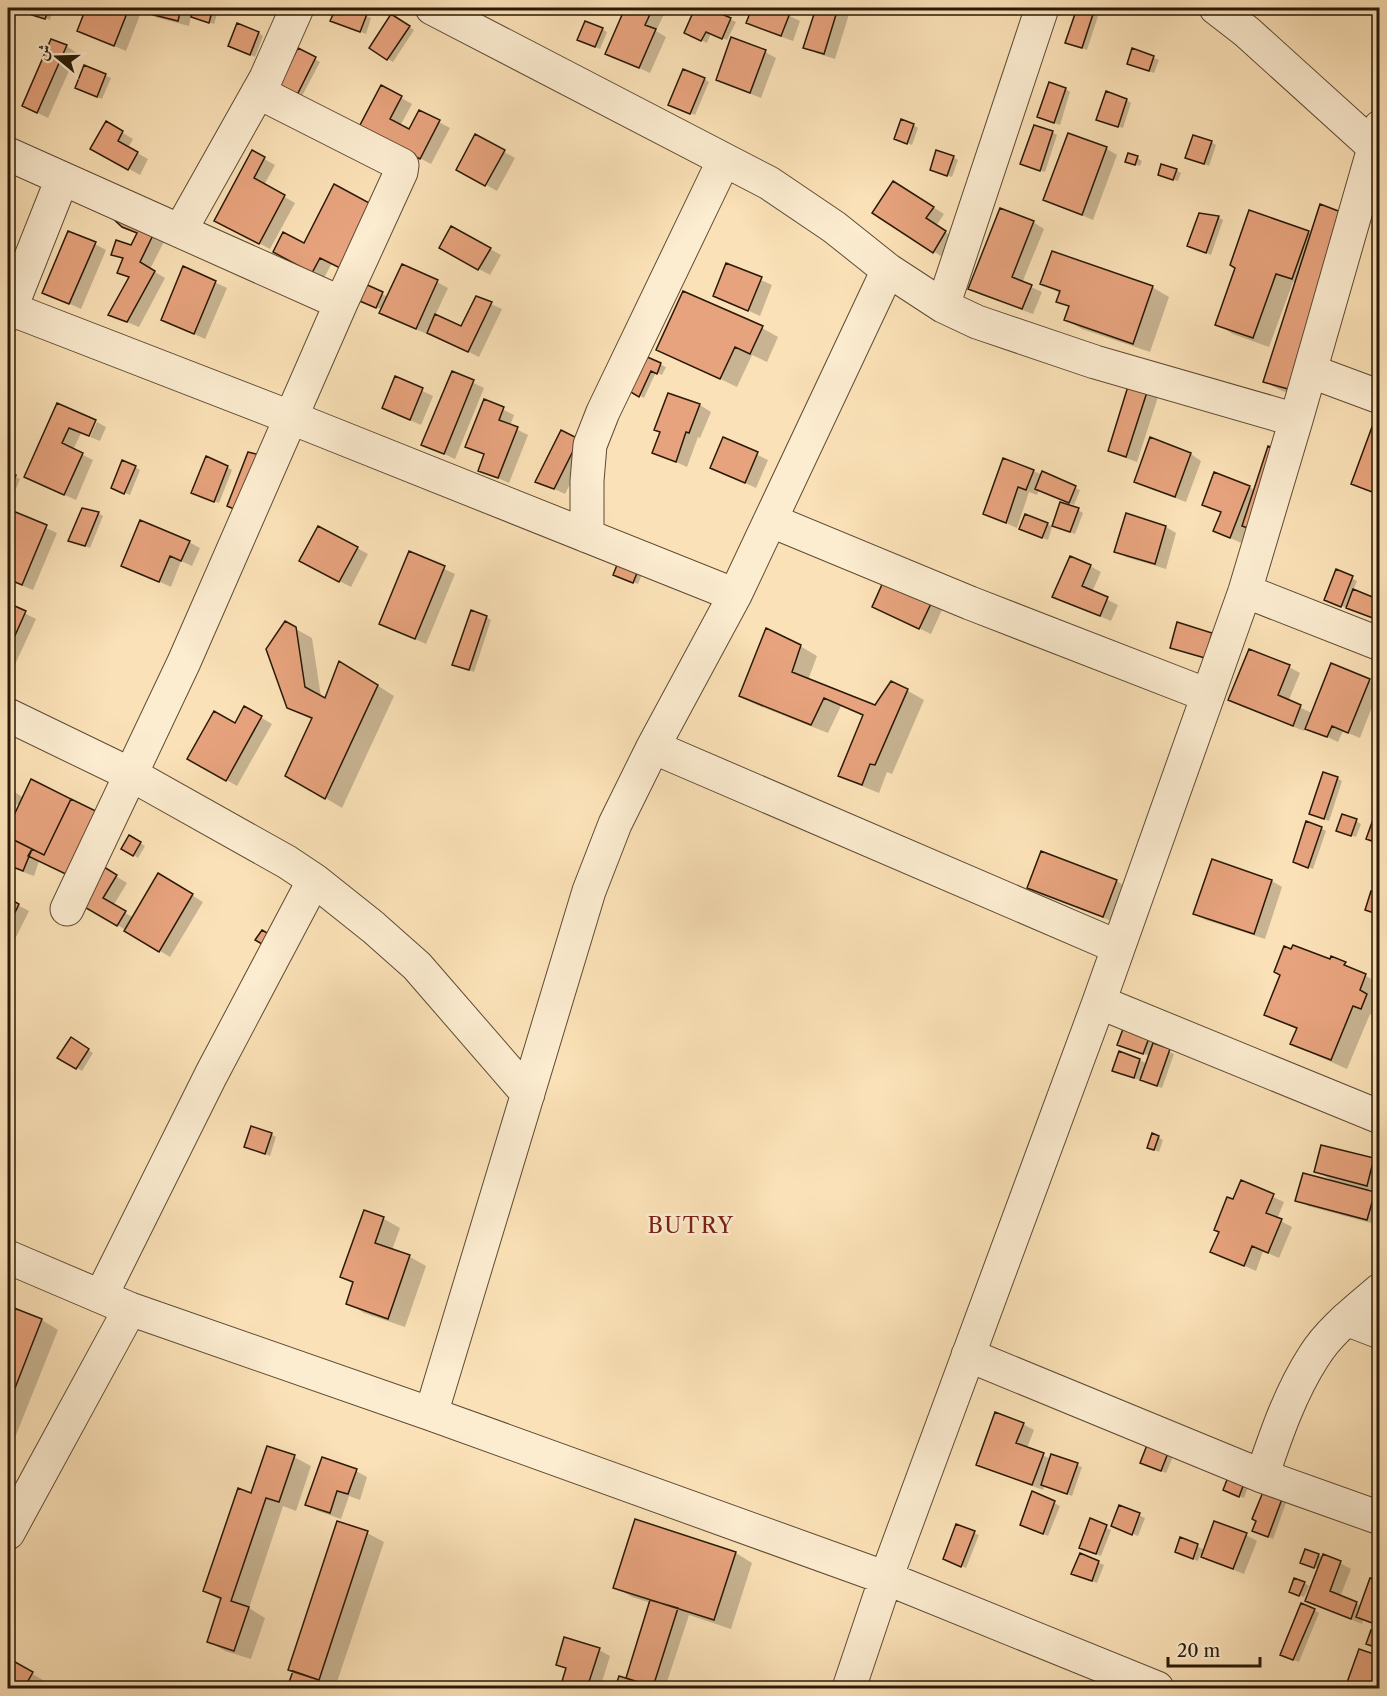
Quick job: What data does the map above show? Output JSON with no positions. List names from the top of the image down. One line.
{"districts":["BUTRY"],"scale_bar":"20 m","north":"left"}
